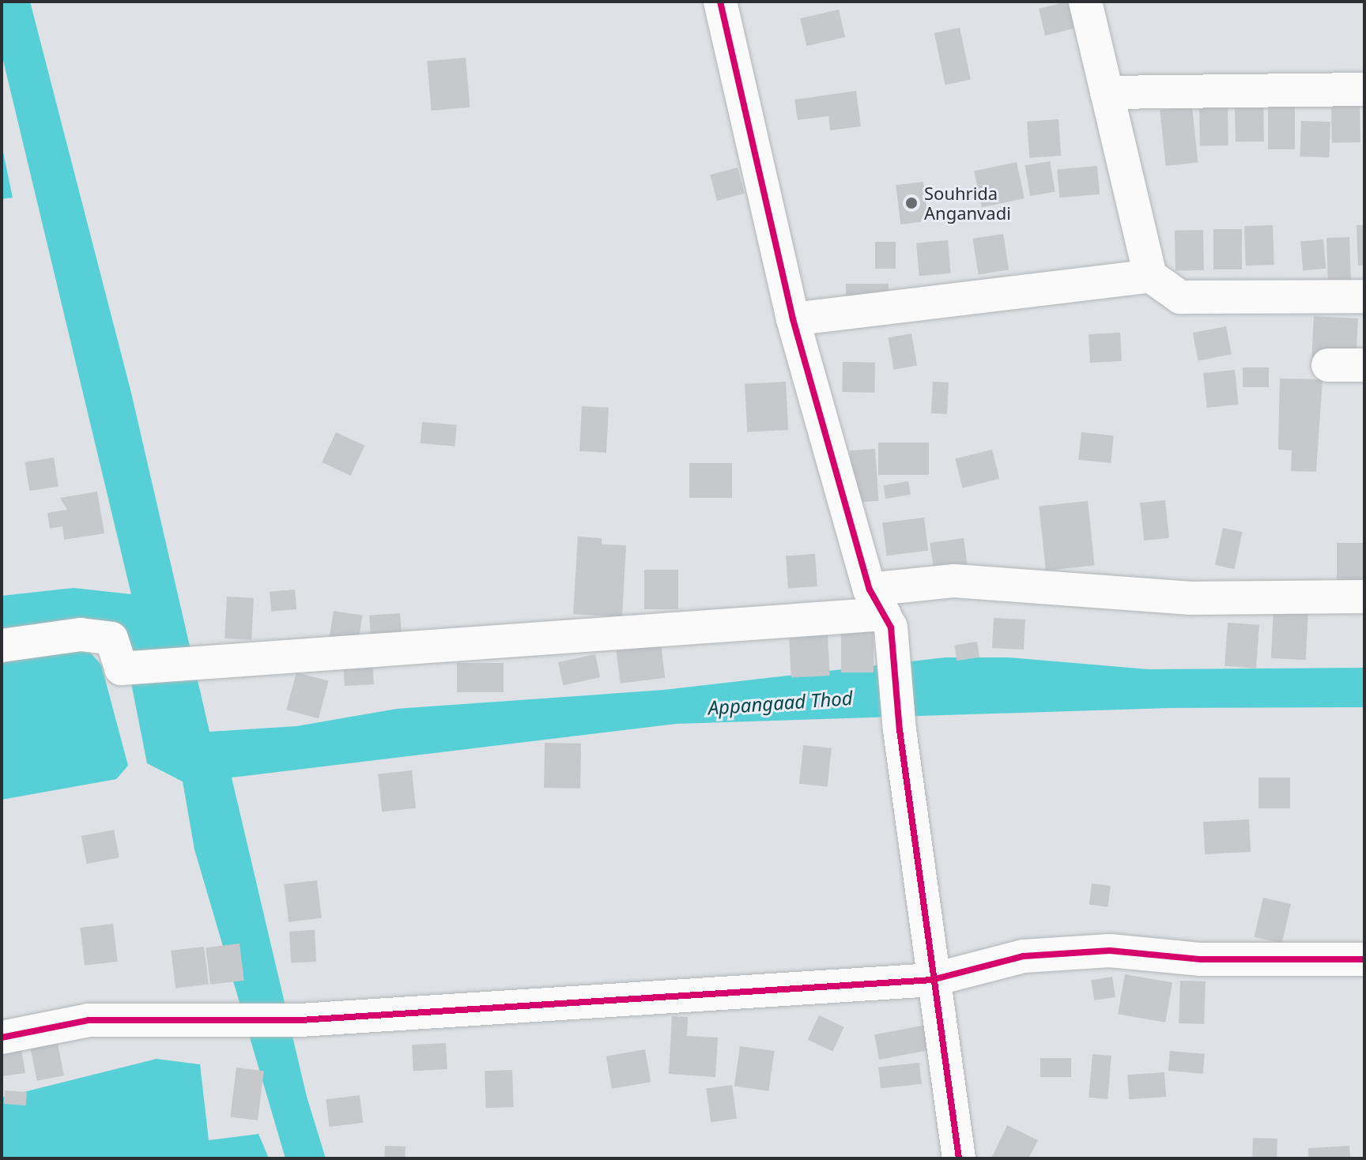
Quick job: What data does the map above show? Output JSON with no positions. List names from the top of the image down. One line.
{"water":["Appangaad Thod"],"places":["Souhrida Anganvadi"]}
